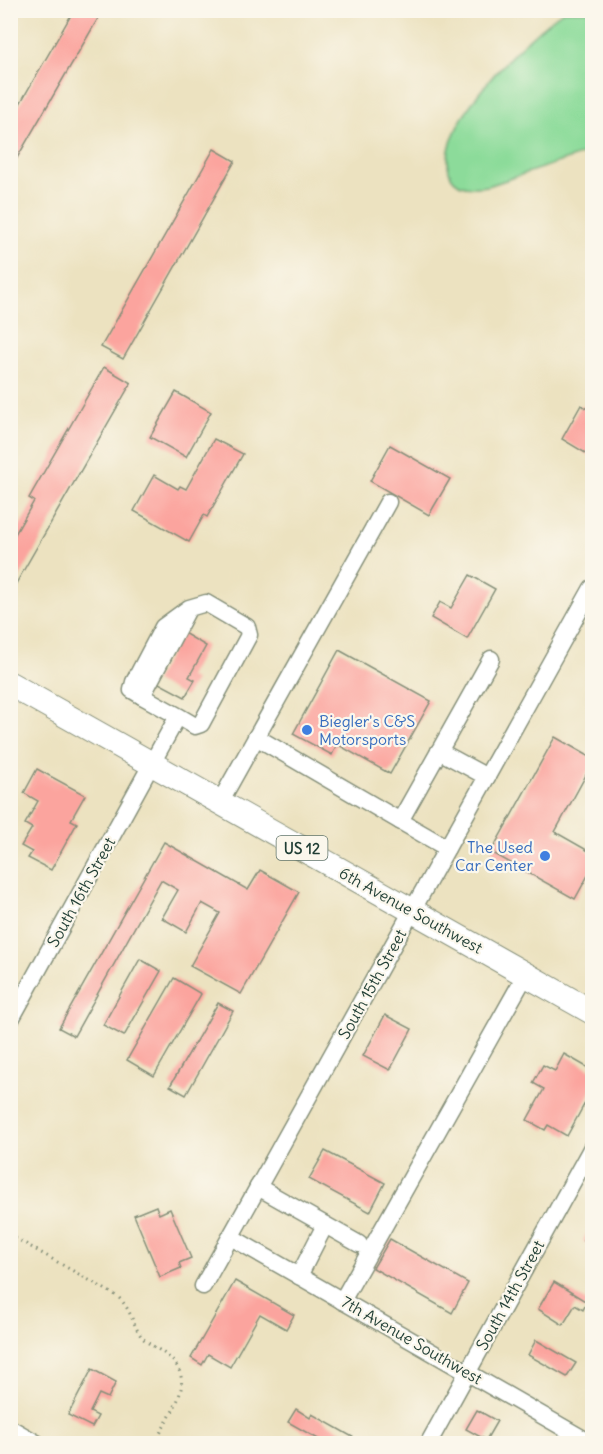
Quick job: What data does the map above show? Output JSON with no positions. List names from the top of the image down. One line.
{"streets":{"highway":["US 12","6th Avenue Southwest"],"street":["South 16th Street","South 15th Street","South 14th Street","7th Avenue Southwest"]},"crossings":[["South 16th Street","6th Avenue Southwest"],["6th Avenue Southwest","South 15th Street"],["South 15th Street","7th Avenue Southwest"],["South 14th Street","7th Avenue Southwest"]],"places":["Biegler's C&S Motorsports","The Used Car Center"]}
